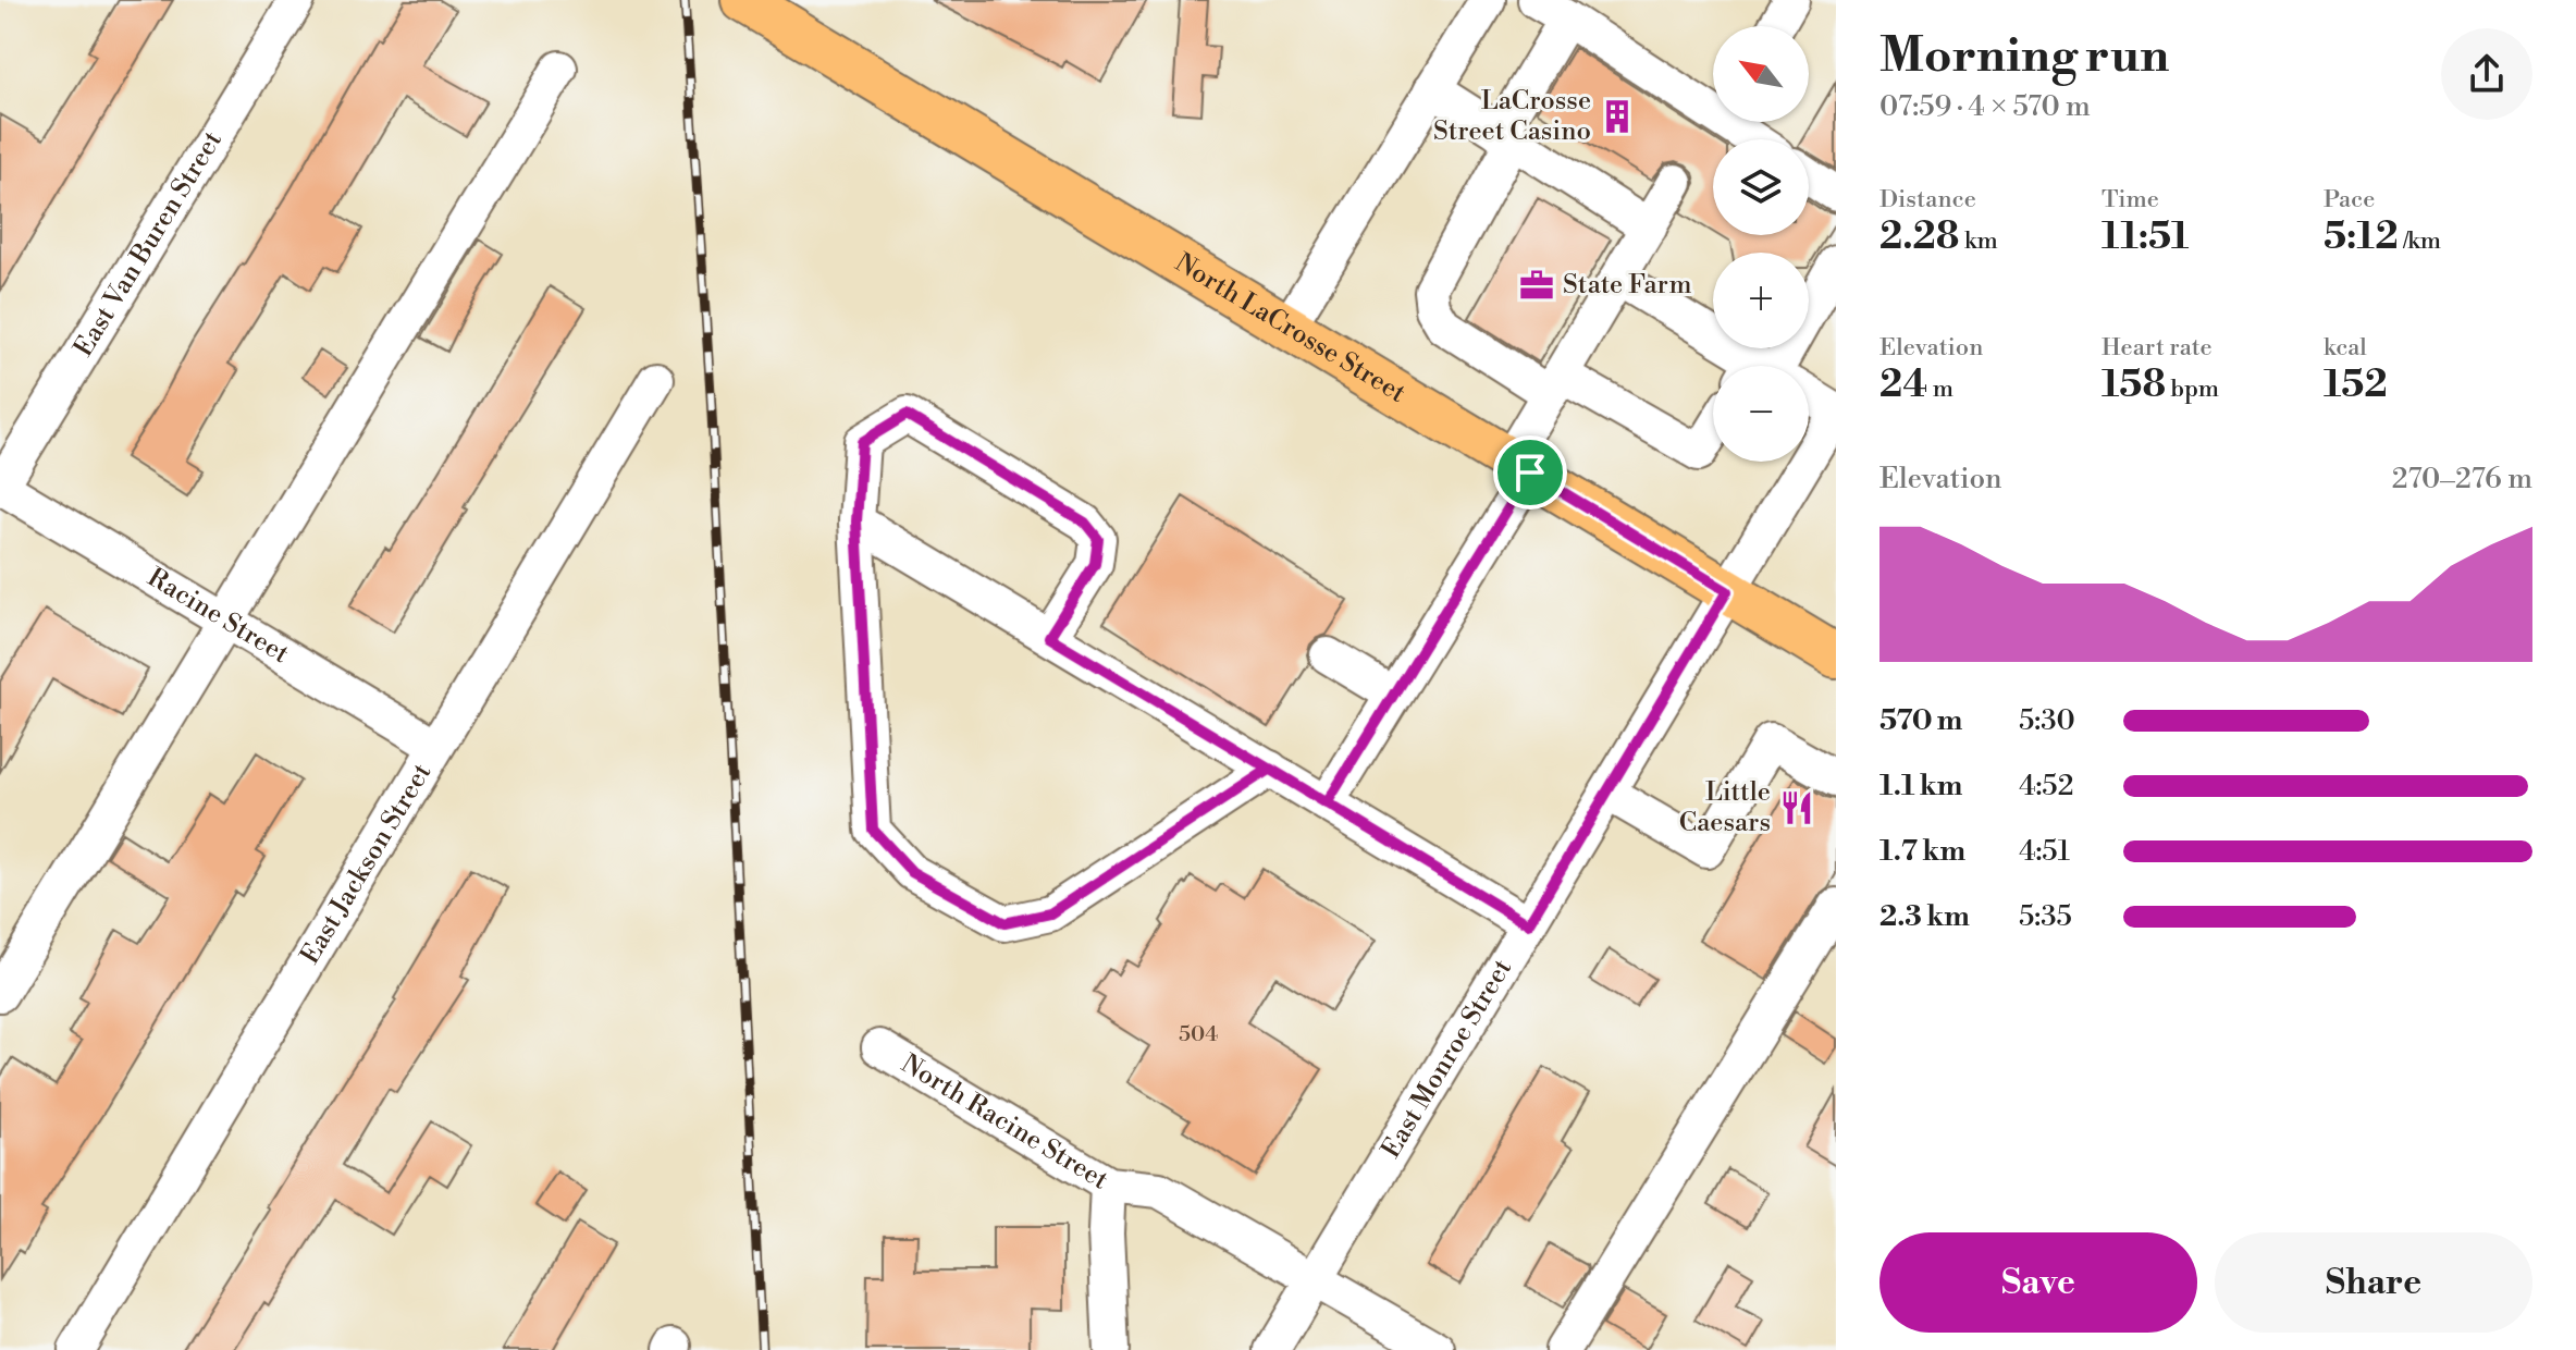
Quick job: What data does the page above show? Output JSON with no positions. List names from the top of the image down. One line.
{"streets":{"main road":["North LaCrosse Street"],"street":["East Van Buren Street","Racine Street","East Jackson Street","East Monroe Street","North Racine Street"]},"crossings":[["East Van Buren Street","Racine Street"],["North LaCrosse Street","East Monroe Street"],["Racine Street","East Jackson Street"],["East Monroe Street","North Racine Street"]],"places":{"building":["LaCrosse Street Casino"],"office":["State Farm"],"restaurant":["Little Caesars"]},"house_numbers":["504"],"north":"top left","page":{"heading":["Morning run","07:59 · 4 × 570 m"],"map_buttons":["+","−"],"stats":[["Distance","2.28 km"],["Time","11:51"],["Pace","5:12 /km"],["Elevation","24 m"],["Heart rate","158 bpm"],["kcal","152"]],"chart":["Elevation","270–276 m"],"list":[{"name":"570 m","note":"5:30"},{"name":"1.1 km","note":"4:52"},{"name":"1.7 km","note":"4:51"},{"name":"2.3 km","note":"5:35"}],"buttons":["Save","Share"]}}
